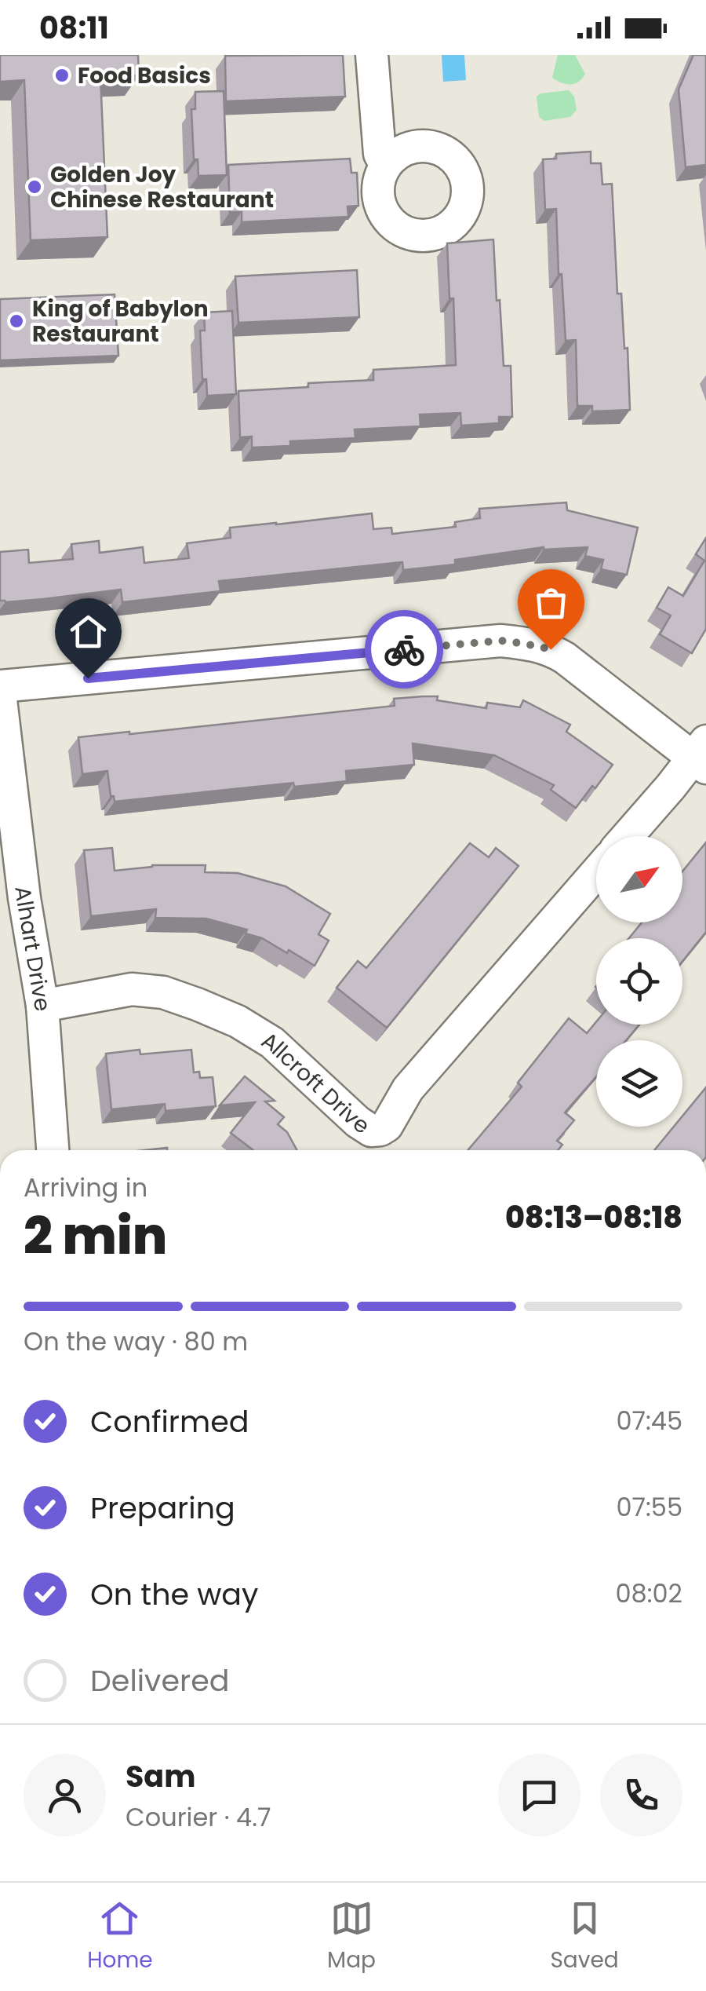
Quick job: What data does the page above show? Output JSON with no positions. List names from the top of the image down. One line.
{"streets":{"street":["Alhart Drive","Allcroft Drive"]},"crossings":[["Alhart Drive","Allcroft Drive"]],"places":["Food Basics","Golden Joy Chinese Restaurant","King of Babylon Restaurant"],"north":"top right","page":{"status":"08:11","heading":["2 min","Arriving in","08:13–08:18"],"panel":["Sam","Courier · 4.7"],"bar":"On the way · 80 m","list":[["Confirmed","07:45"],["Preparing","07:55"],["On the way","08:02"],"Delivered"],"tabs":["Home","Map","Saved"]}}
